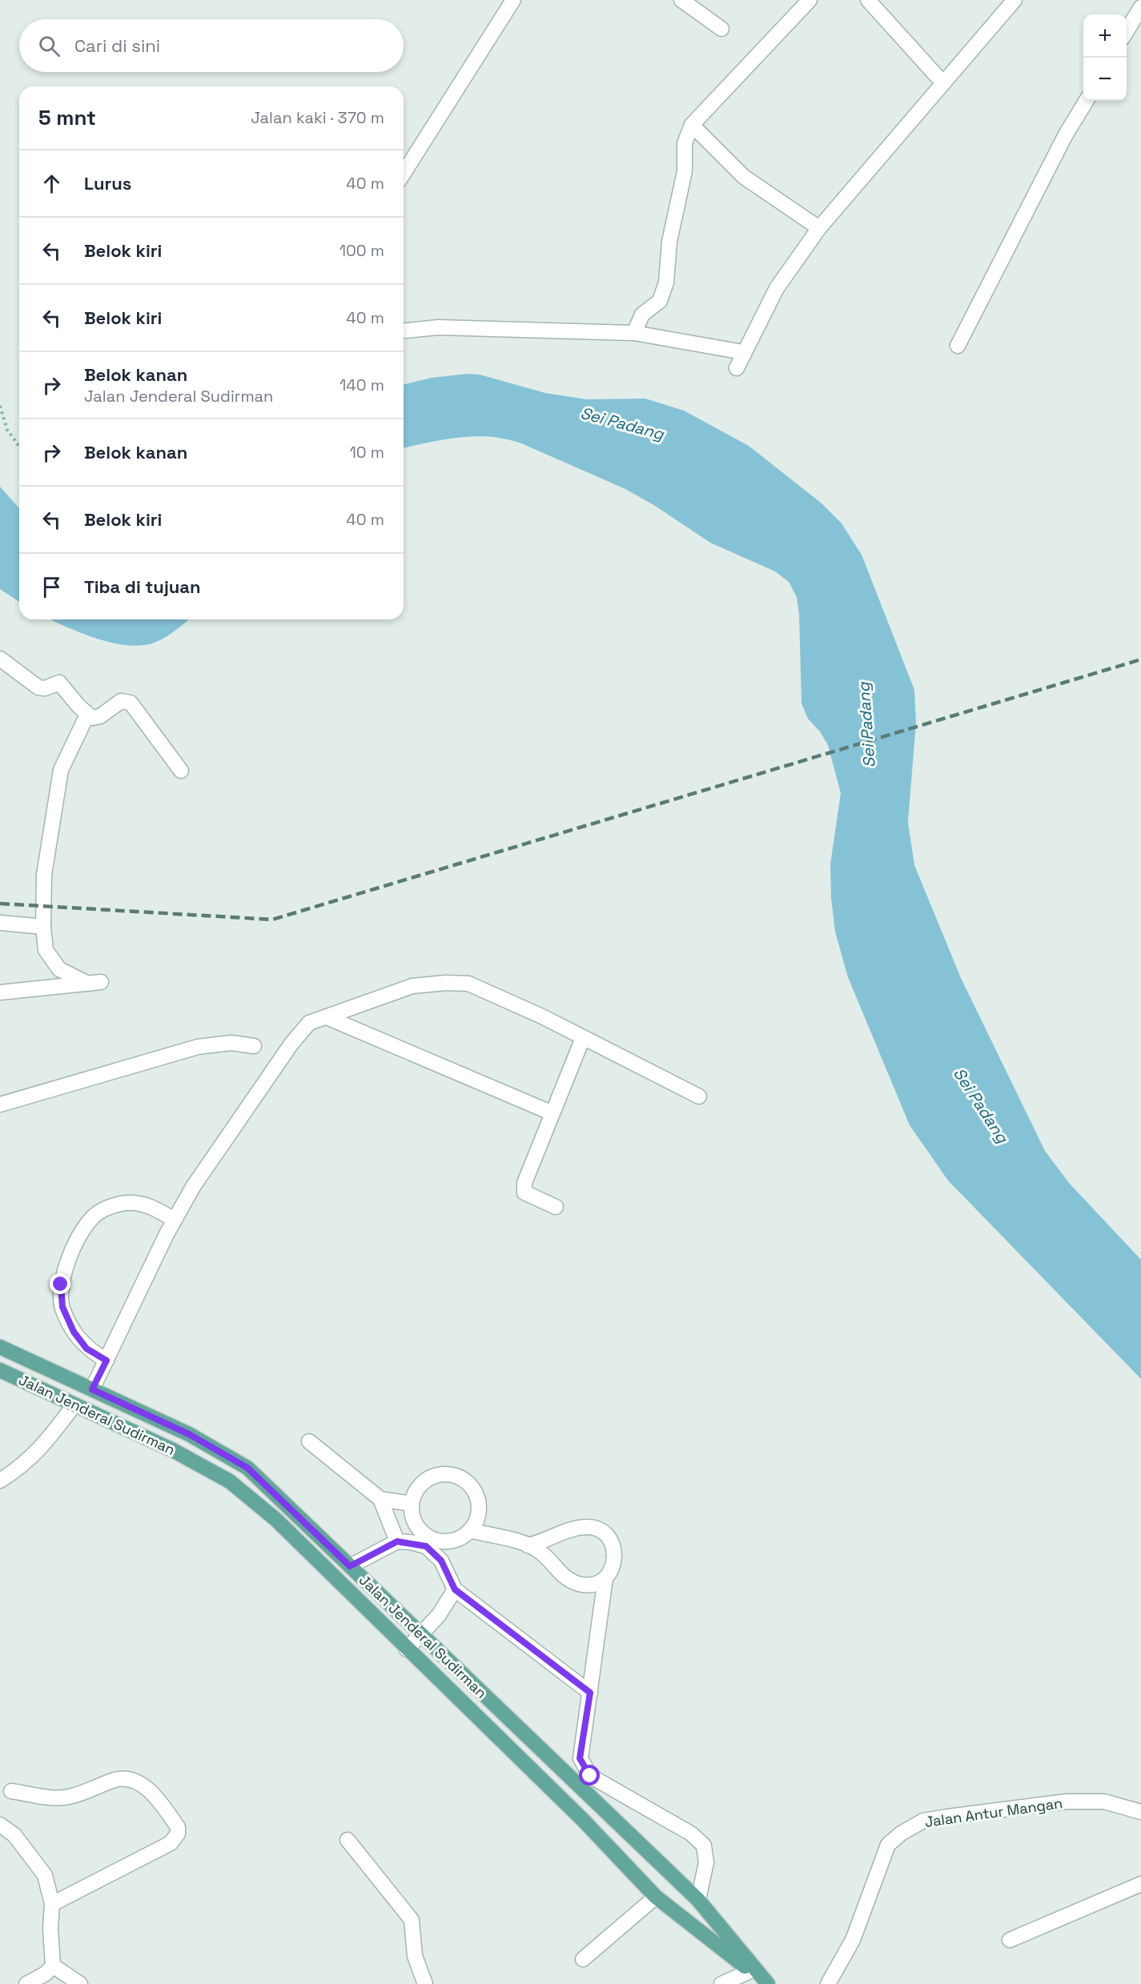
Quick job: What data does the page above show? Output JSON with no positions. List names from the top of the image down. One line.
{"streets":{"main road":["Jalan Jenderal Sudirman"],"street":["Jalan Antur Mangan"]},"water":["Sei Padang"],"page":{"map_buttons":["+","−"],"search":"Cari di sini","heading":["5 mnt","Jalan kaki · 370 m"],"list":[["Lurus","40 m"],["Belok kiri","100 m"],["Belok kiri","40 m"],["Belok kanan","Jalan Jenderal Sudirman","140 m"],["Belok kanan","10 m"],["Belok kiri","40 m"],"Tiba di tujuan"]}}
